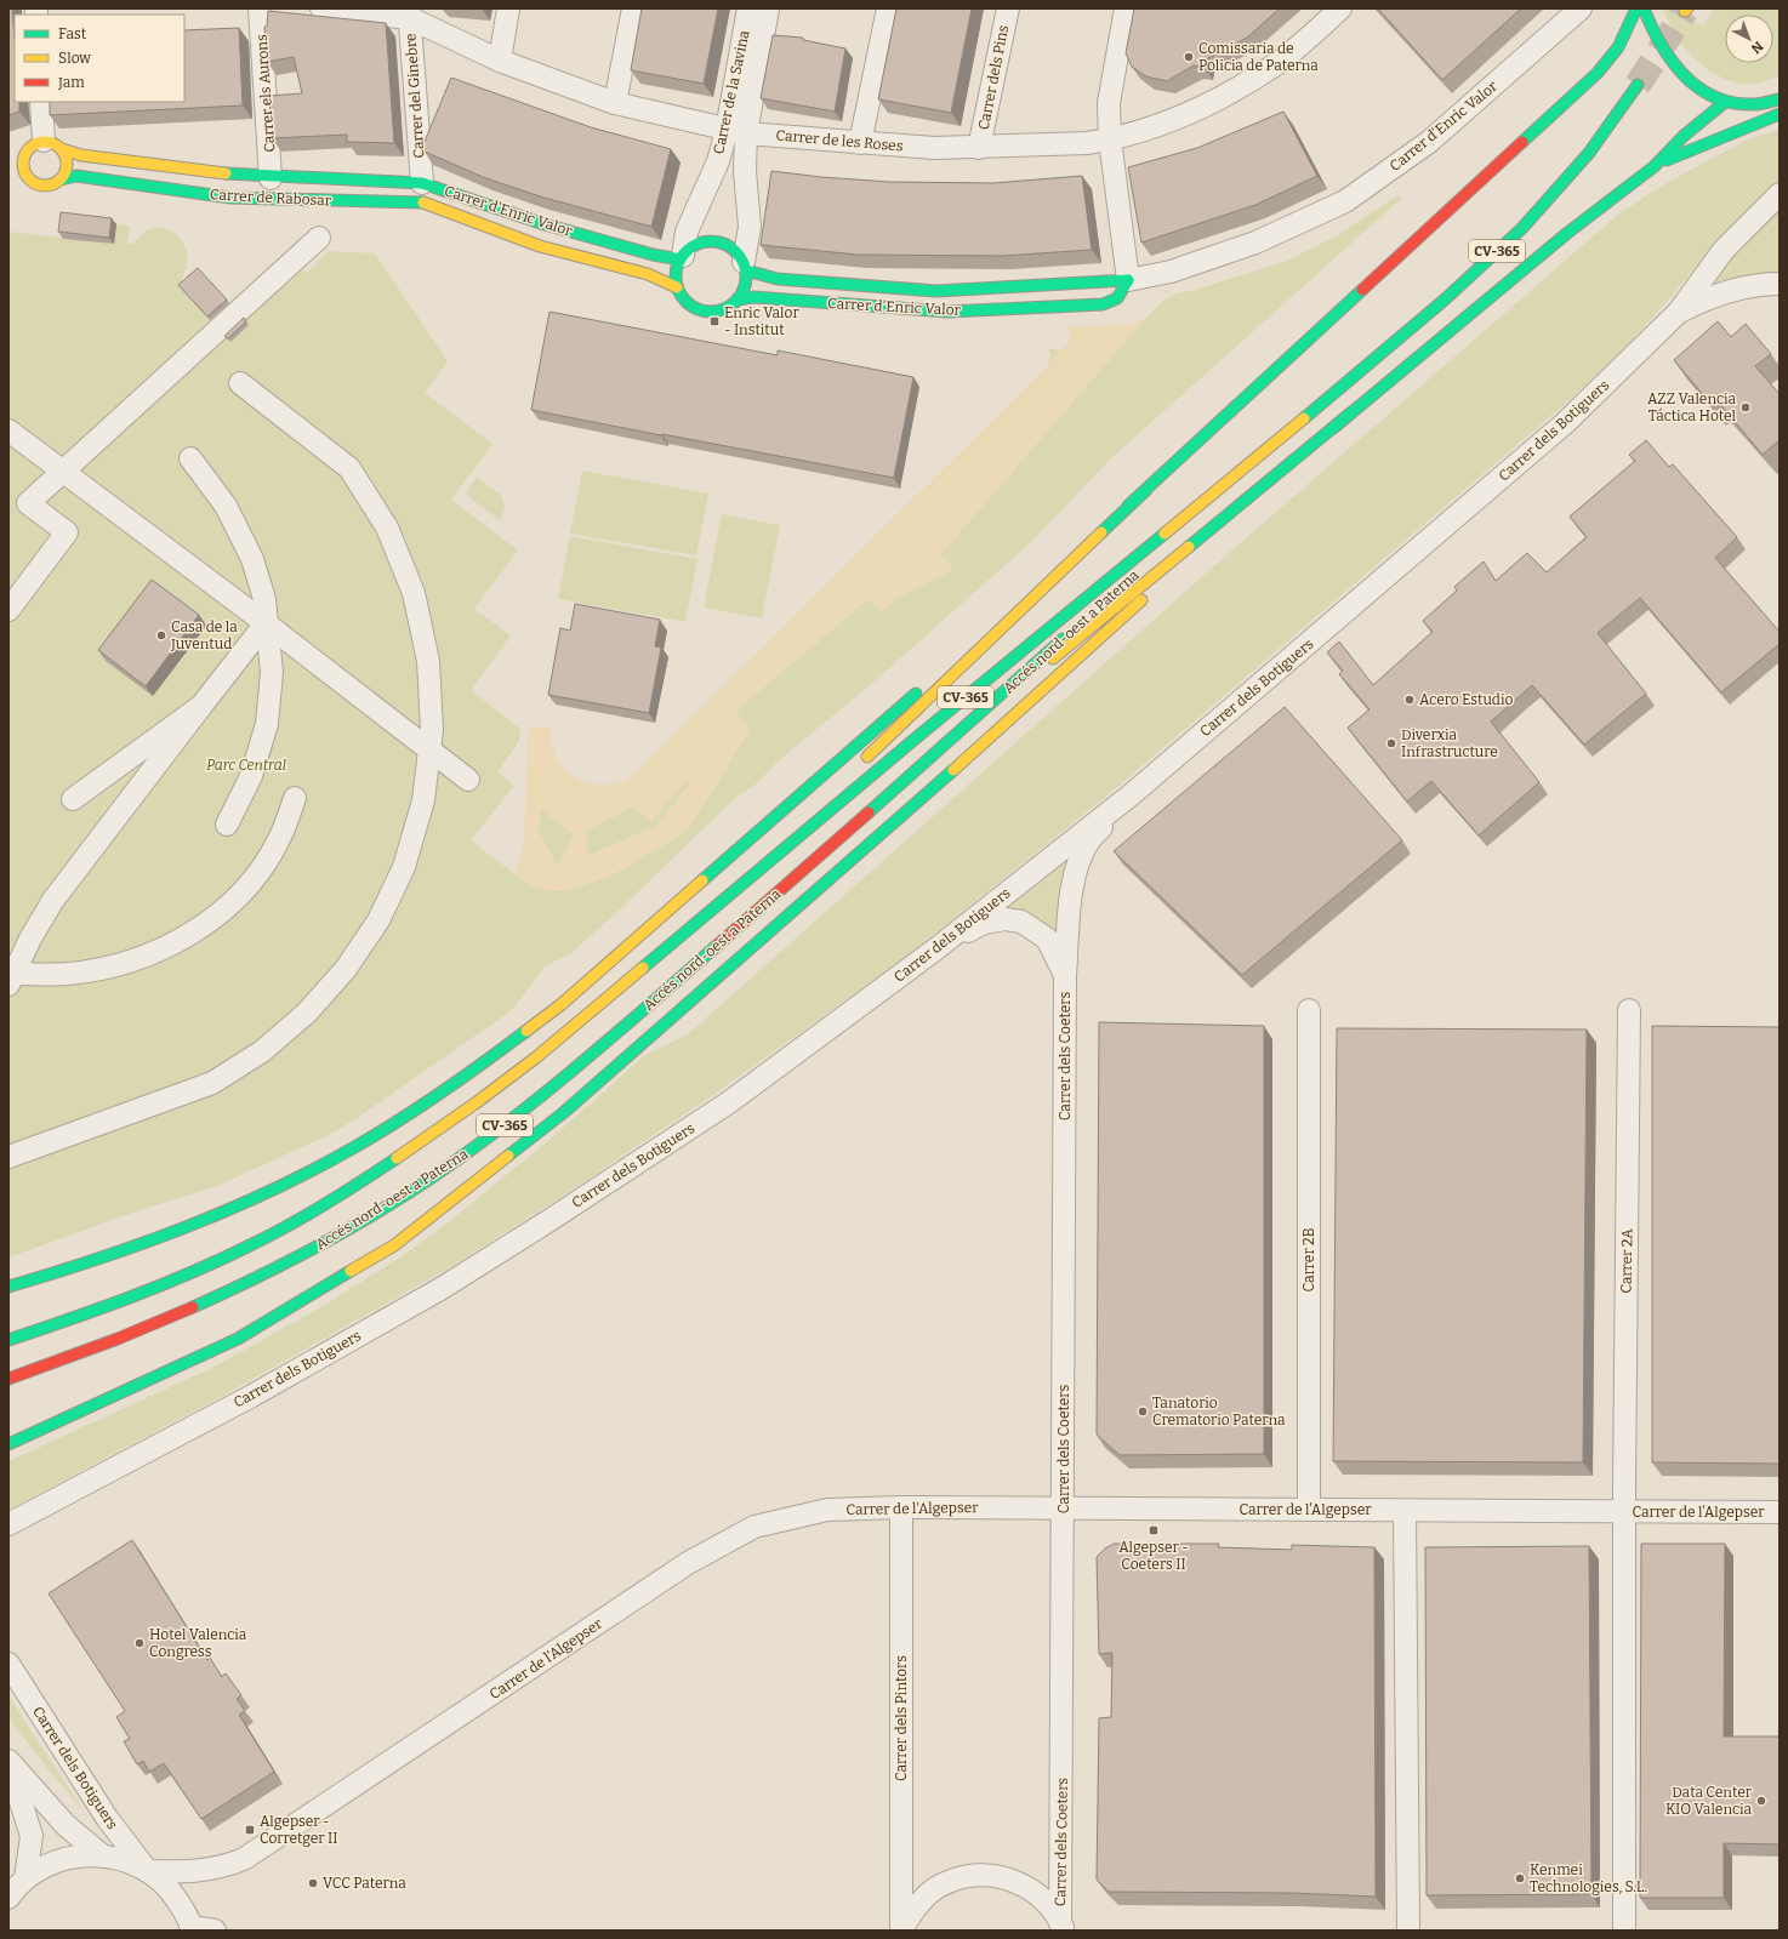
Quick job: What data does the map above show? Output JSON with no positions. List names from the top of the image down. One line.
{"streets":{"street":["Carrer dels Pins","Carrer de la Savina","Carrer els Aurons","Carrer del Ginebre","Carrer d'Enric Valor","Carrer de les Roses","Carrer de Rabosar","CV-365","Carrer dels Botiguers","Accés nord-oest a Paterna","Carrer dels Coeters","Carrer 2B","Carrer 2A","Carrer de l'Algepser","Carrer dels Pintors"]},"crossings":[["Carrer dels Pins","Carrer de les Roses"],["Carrer de la Savina","Carrer d'Enric Valor"],["Carrer de la Savina","Carrer de les Roses"],["Carrer els Aurons","Carrer de Rabosar"],["Carrer del Ginebre","Carrer d'Enric Valor"],["Carrer del Ginebre","Carrer de les Roses"],["Carrer del Ginebre","Carrer de Rabosar"],["Carrer d'Enric Valor","Carrer de Rabosar"],["Carrer dels Botiguers","Carrer dels Coeters"],["Carrer dels Botiguers","Carrer de l'Algepser"],["Carrer dels Coeters","Carrer de l'Algepser"],["Carrer 2B","Carrer de l'Algepser"],["Carrer 2A","Carrer de l'Algepser"],["Carrer de l'Algepser","Carrer dels Pintors"]],"parks":["Parc Central"],"places":{"other":["Comissaria de Policia de Paterna","AZZ Valencia Táctica Hotel","Casa de la Juventud","Acero Estudio","Diverxia Infrastructure","Tanatorio Crematorio Paterna","Hotel Valencia Congress","Data Center KIO Valencia","Kenmei Technologies, S.L.","VCC Paterna"],"transit":["Enric Valor - Institut","Algepser - Coeters II","Algepser - Corretger II"]},"legend":["Fast","Slow","Jam"],"north":"bottom right"}
